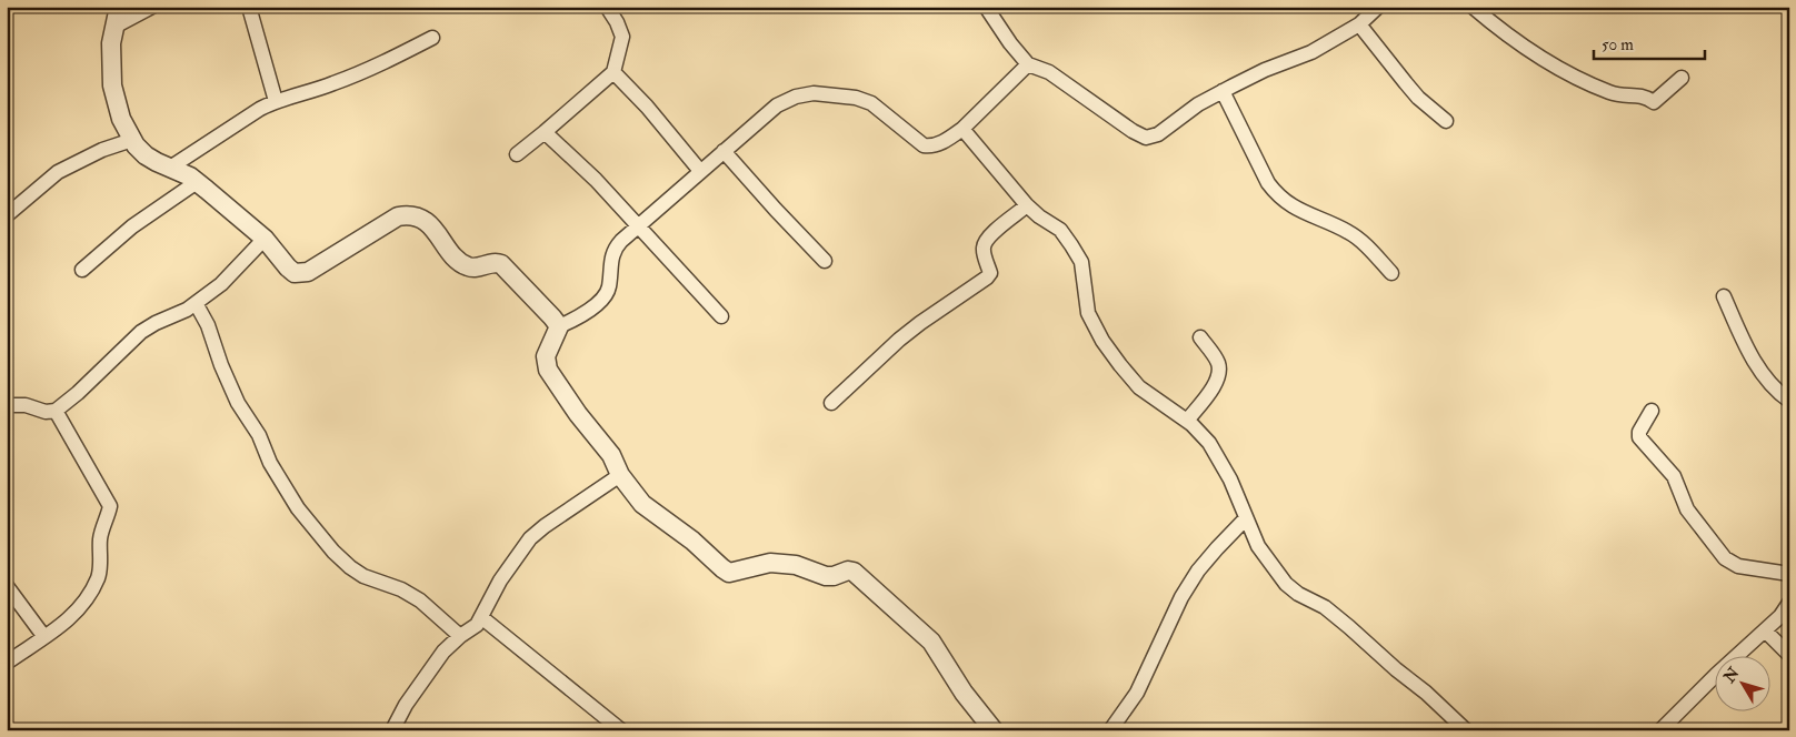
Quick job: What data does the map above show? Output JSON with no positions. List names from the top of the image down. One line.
{"scale_bar":"50 m","north":"top left"}
